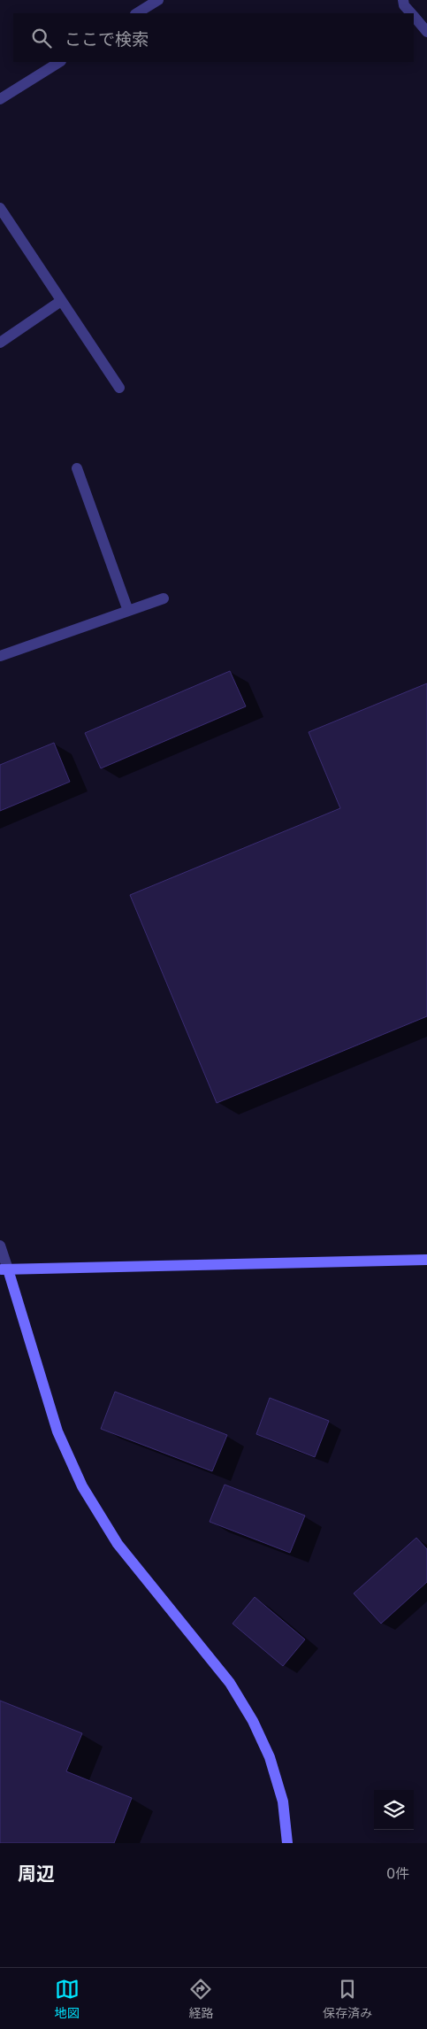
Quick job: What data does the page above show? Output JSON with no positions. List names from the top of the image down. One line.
{"page":{"search":"ここで検索","heading":["周辺","0件"],"nav":["地図","経路","保存済み"]}}
